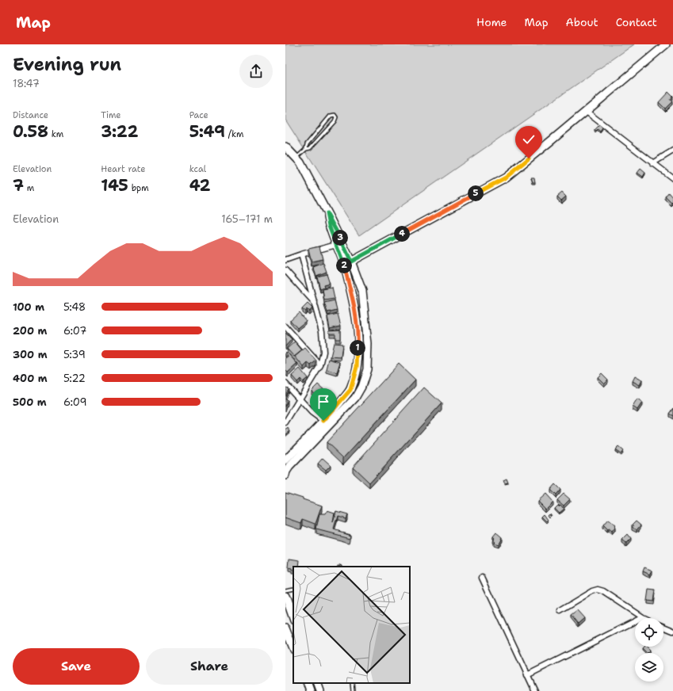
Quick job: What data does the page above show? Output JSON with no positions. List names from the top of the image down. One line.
{"page":{"header":"Map","nav":["Home","Map","About","Contact"],"heading":["Evening run","18:47"],"stats":[["Distance","0.58 km"],["Time","3:22"],["Pace","5:49 /km"],["Elevation","7 m"],["Heart rate","145 bpm"],["kcal","42"]],"pins":["5","4","3","2","1"],"chart":["Elevation","165–171 m"],"list":[{"name":"100 m","note":"5:48"},{"name":"200 m","note":"6:07"},{"name":"300 m","note":"5:39"},{"name":"400 m","note":"5:22"},{"name":"500 m","note":"6:09"}],"buttons":["Save","Share"]}}
